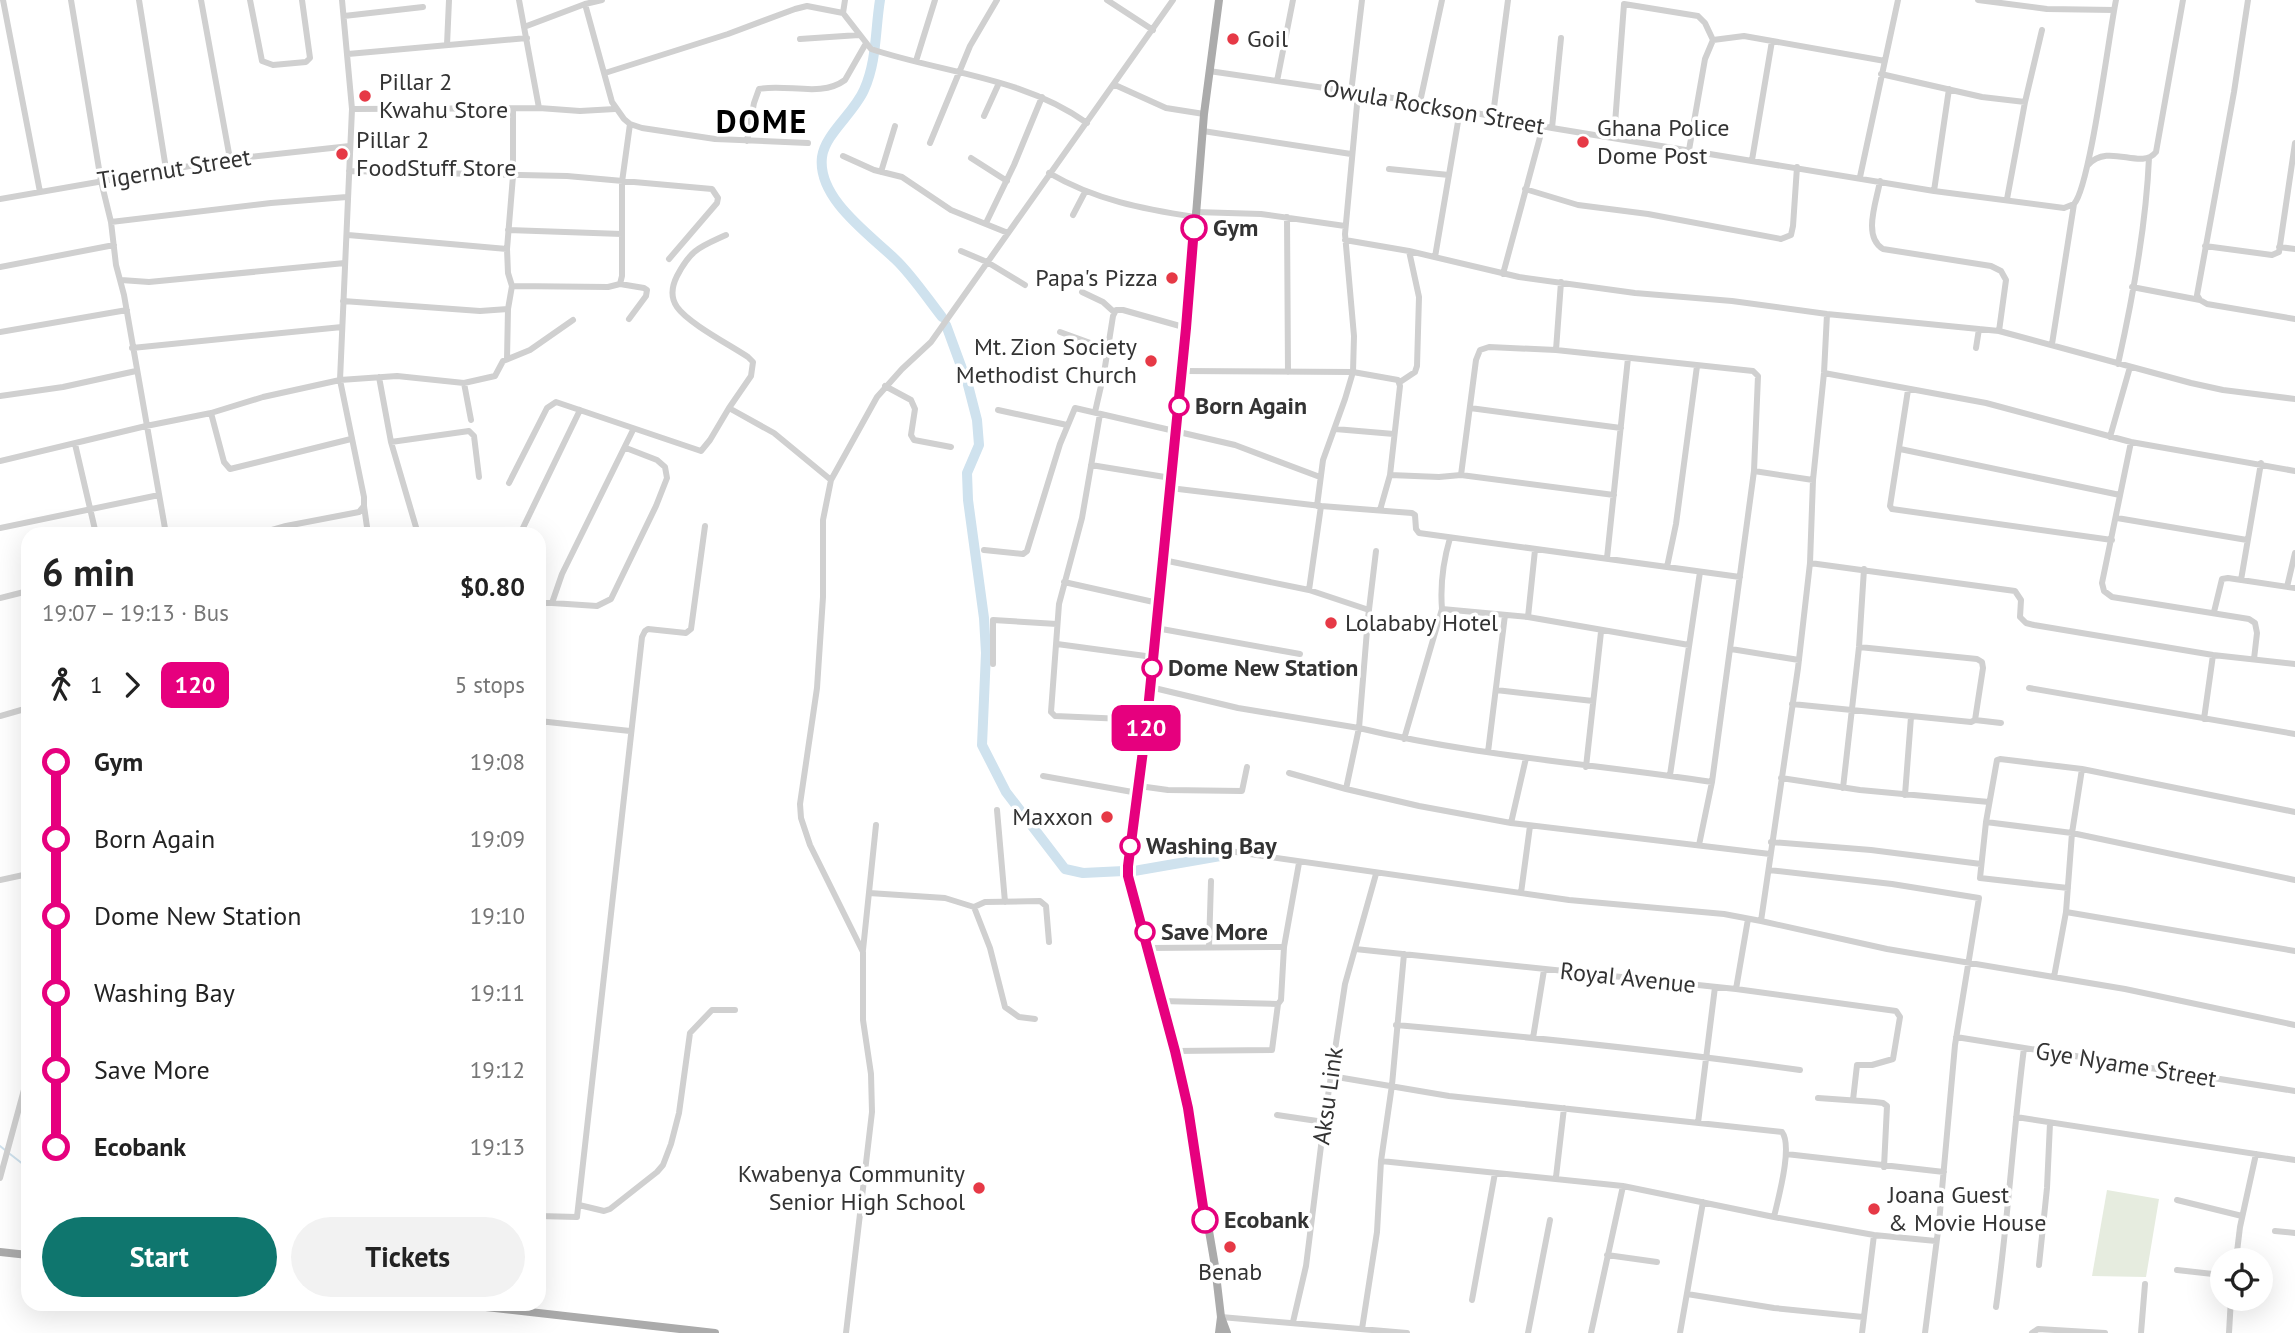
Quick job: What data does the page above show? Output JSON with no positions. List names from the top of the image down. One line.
{"streets":{"street":["Owula Rockson Street","Tigernut Street","Royal Avenue","Gye Nyame Street","Aksu Link"]},"crossings":[["Royal Avenue","Aksu Link"]],"districts":["DOME"],"places":["Goil","Pillar 2 Kwahu Store","Ghana Police Dome Post","Pillar 2 FoodStuff Store","Gym","Papa's Pizza","Mt. Zion Society Methodist Church","Born Again","Lolababy Hotel","Dome New Station","Maxxon","Washing Bay","Save More","Kwabenya Community Senior High School","Joana Guest & Movie House","Ecobank","Benab"],"lines":["bus line 120"],"page":{"on_map":"120","heading":["6 min","19:07 – 19:13 · Bus","$0.80"],"legs":["1","120","5 stops"],"list":[{"name":"Gym","value":"19:08"},{"name":"Born Again","value":"19:09"},{"name":"Dome New Station","value":"19:10"},{"name":"Washing Bay","value":"19:11"},{"name":"Save More","value":"19:12"},{"name":"Ecobank","value":"19:13"}],"buttons":["Start","Tickets"]}}
